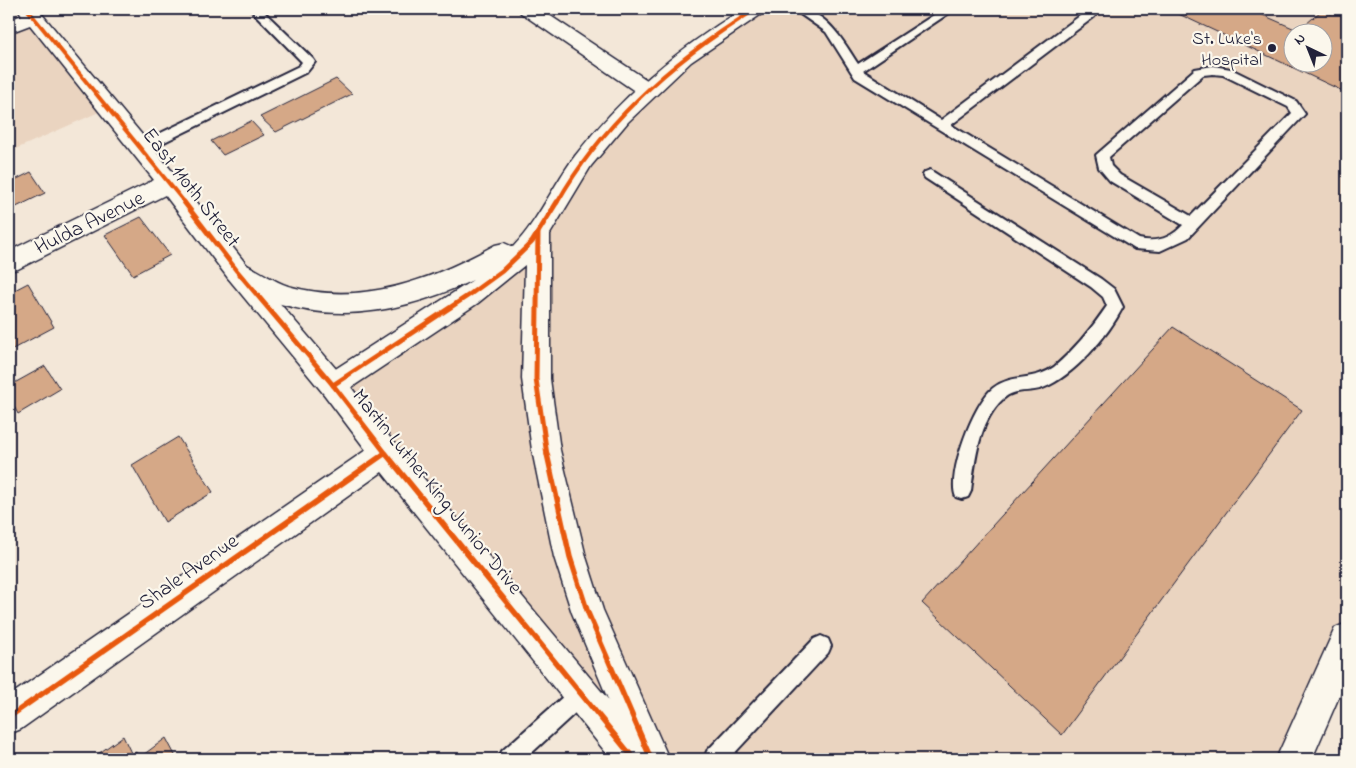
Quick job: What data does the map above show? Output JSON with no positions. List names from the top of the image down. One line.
{"streets":{"street":["East 110th Street","Hulda Avenue","Martin Luther King Junior Drive","Shale Avenue"]},"crossings":[["East 110th Street","Hulda Avenue"],["East 110th Street","Martin Luther King Junior Drive"],["Martin Luther King Junior Drive","Shale Avenue"]],"places":["St. Luke's Hospital"],"north":"top left"}
